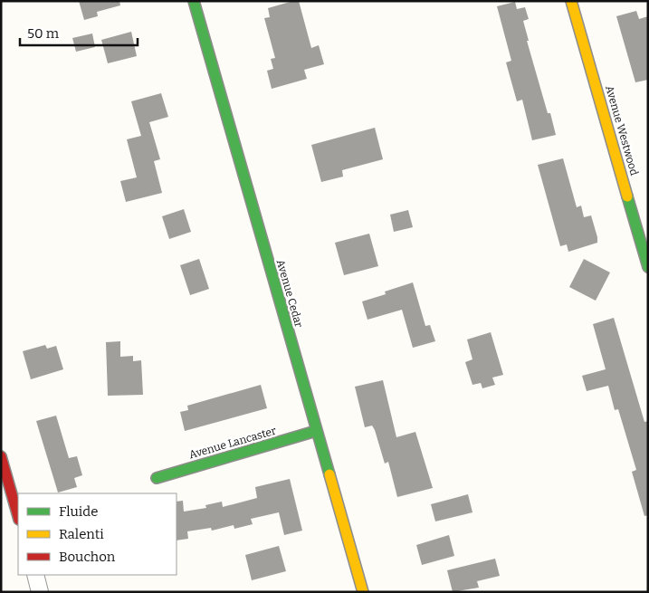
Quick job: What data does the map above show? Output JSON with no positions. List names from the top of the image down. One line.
{"streets":{"street":["Avenue Westwood","Avenue Cedar","Avenue Lancaster"]},"crossings":[["Avenue Cedar","Avenue Lancaster"]],"legend":["Fluide","Ralenti","Bouchon"],"scale_bar":"50 m"}
